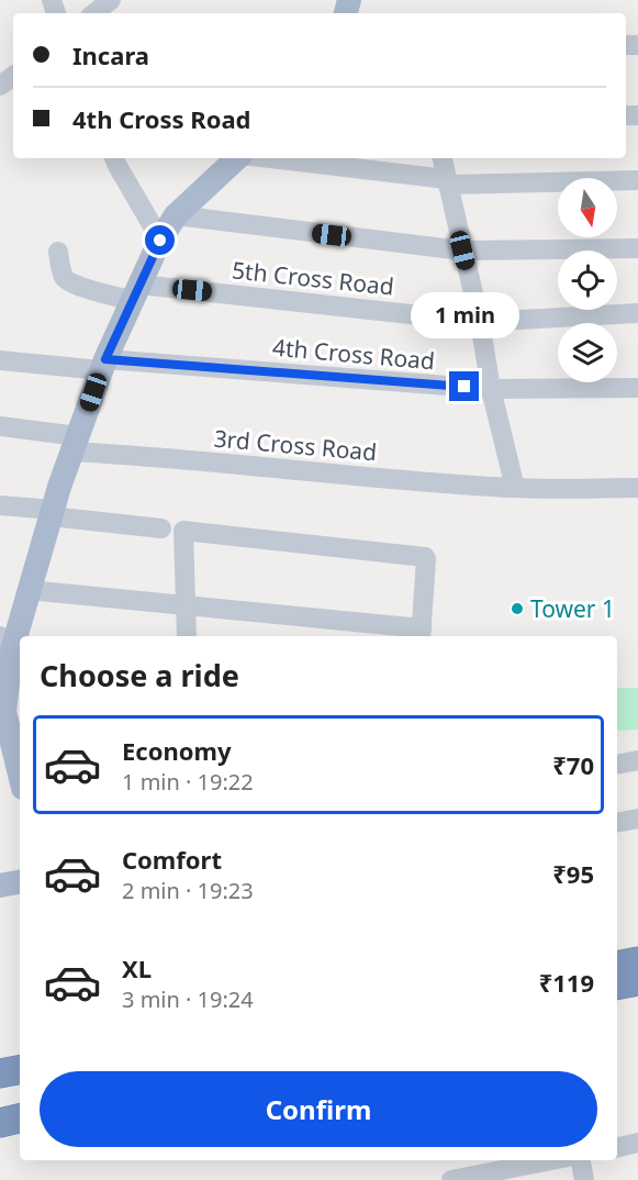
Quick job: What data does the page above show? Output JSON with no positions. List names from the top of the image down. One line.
{"streets":{"street":["5th Cross Road","4th Cross Road","3rd Cross Road"]},"places":["Tower 1"],"north":"bottom","page":{"banner":["Incara","4th Cross Road"],"bubble":"1 min","heading":"Choose a ride","list":[{"name":"Economy","note":"1 min · 19:22","value":"₹70"},{"name":"Comfort","note":"2 min · 19:23","value":"₹95"},{"name":"XL","note":"3 min · 19:24","value":"₹119"}],"buttons":"Confirm"}}
